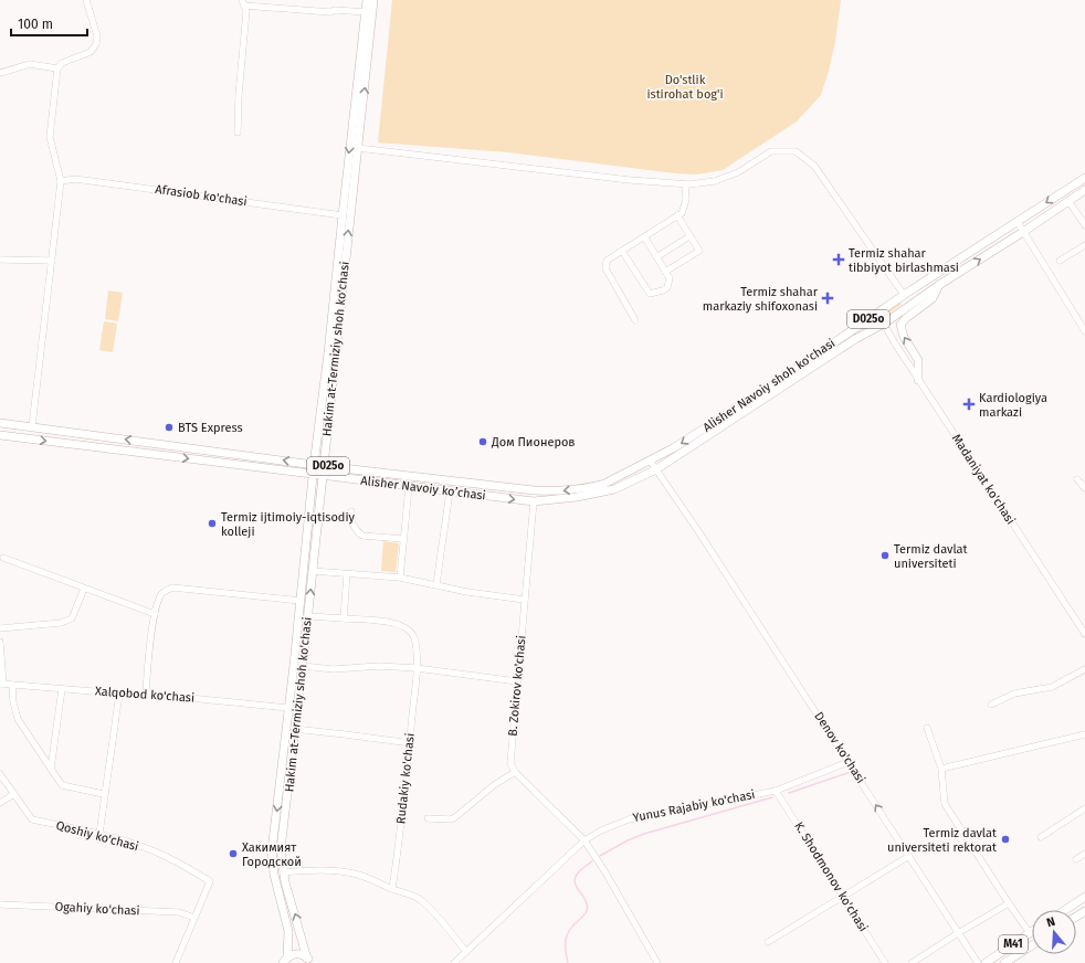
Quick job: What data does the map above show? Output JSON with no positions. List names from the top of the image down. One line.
{"streets":{"main road":["D025o","Hakim at-Termiziy shoh ko'chasi","Alisher Navoiy shoh ko'chasi","Alisher Navoiy ko’chasi","M41"],"street":["Afrasiob ko'chasi","Madaniyat ko'chasi","B. Zokirov ko'chasi","Xalqobod ko'chasi","Denov ko'chasi","Rudakiy ko'chasi","Yunus Rajabiy ko'chasi","Qoshiy ko'chasi","K. Shodmonov ko'chasi","Ogahiy ko'chasi"]},"crossings":[["Afrasiob ko'chasi","Hakim at-Termiziy shoh ko'chasi"],["Hakim at-Termiziy shoh ko'chasi","Alisher Navoiy ko’chasi"],["Hakim at-Termiziy shoh ko'chasi","Xalqobod ko'chasi"],["Hakim at-Termiziy shoh ko'chasi","Rudakiy ko'chasi"],["Alisher Navoiy shoh ko'chasi","Madaniyat ko'chasi"],["Alisher Navoiy shoh ko'chasi","Alisher Navoiy ko’chasi"],["Alisher Navoiy shoh ko'chasi","Denov ko'chasi"],["Alisher Navoiy ko’chasi","B. Zokirov ko'chasi"],["Alisher Navoiy ko’chasi","Denov ko'chasi"],["Denov ko'chasi","Yunus Rajabiy ko'chasi"],["Yunus Rajabiy ko'chasi","K. Shodmonov ko'chasi"],["Qoshiy ko'chasi","Ogahiy ko'chasi"]],"parks":["Do'stlik istirohat bog'i"],"places":{"health":["Termiz shahar tibbiyot birlashmasi","Termiz shahar markaziy shifoxonasi","Kardiologiya markazi"],"other":["BTS Express","Дом Пионеров","Termiz ijtimoiy-iqtisodiy kolleji","Termiz davlat universiteti","Termiz davlat universiteti rektorat","Хакимият Городской"]},"scale_bar":"100 m","north":"top"}
